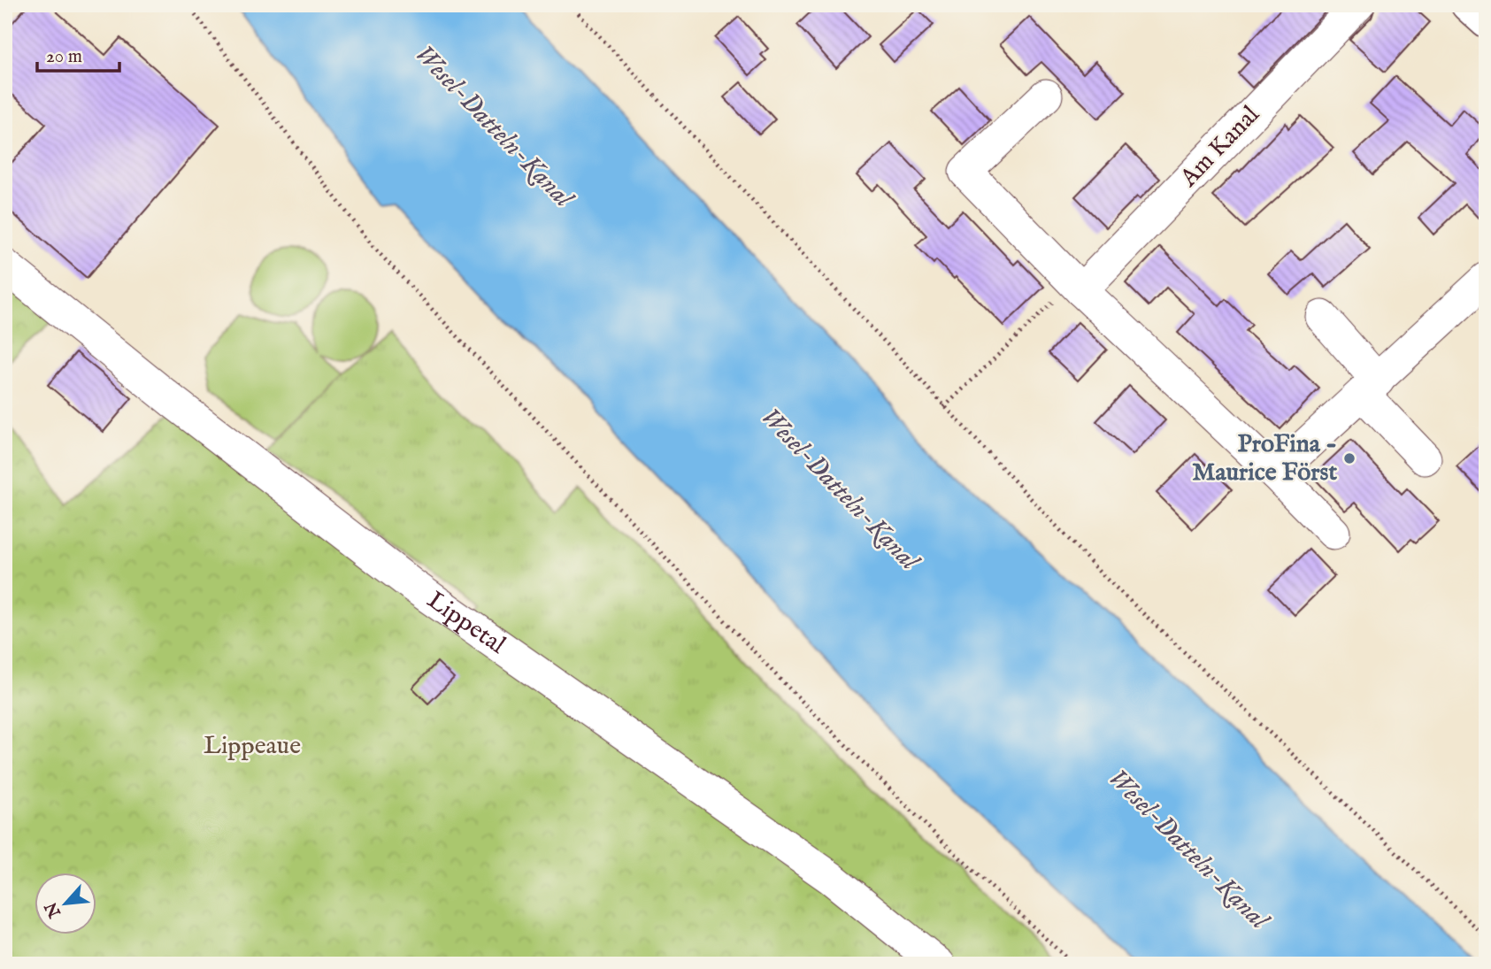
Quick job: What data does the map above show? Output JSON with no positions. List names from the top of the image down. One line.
{"streets":{"street":["Am Kanal","Lippetal"]},"water":["Wesel-Datteln-Kanal"],"parks":["Lippeaue"],"places":["ProFina - Maurice Först"],"scale_bar":"20 m","north":"bottom left"}
